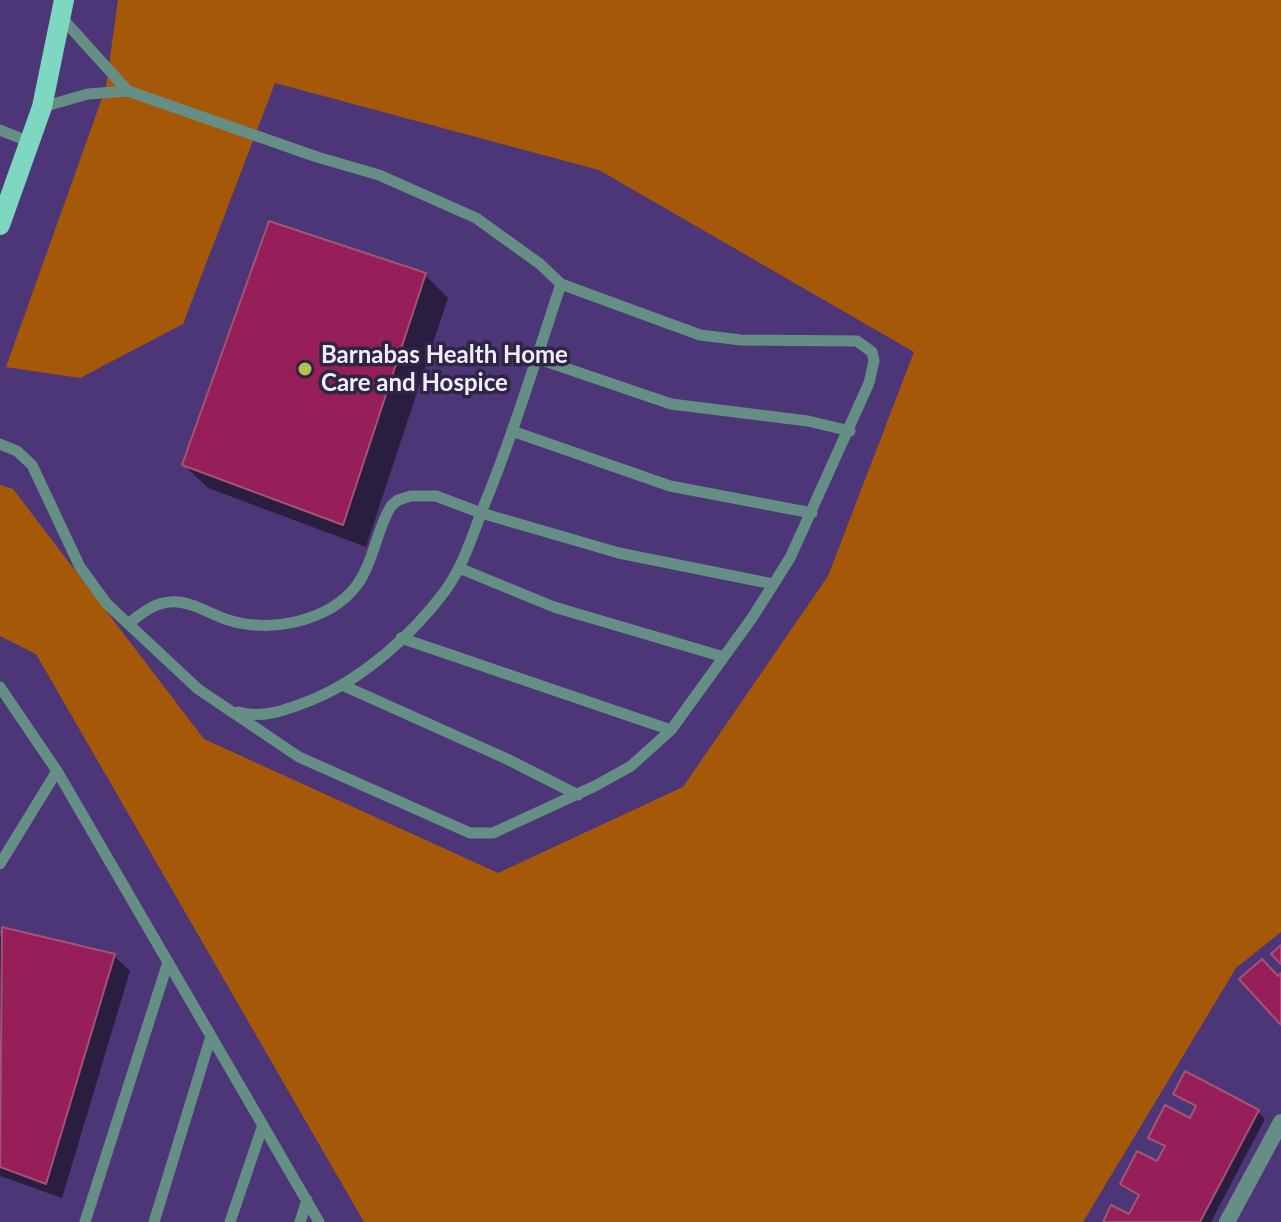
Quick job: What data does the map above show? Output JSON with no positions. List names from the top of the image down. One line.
{"places":["Barnabas Health Home Care and Hospice"]}
